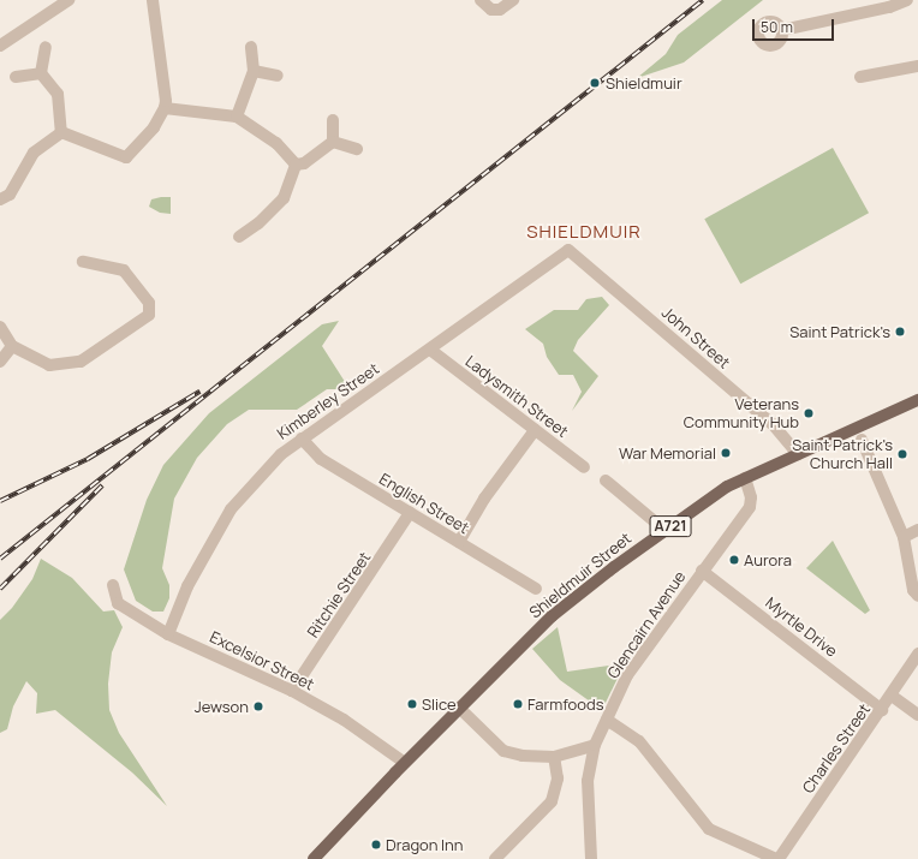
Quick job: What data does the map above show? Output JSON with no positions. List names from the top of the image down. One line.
{"streets":{"main road":["A721","Shieldmuir Street"],"street":["John Street","Ladysmith Street","Kimberley Street","English Street","Ritchie Street","Glencairn Avenue","Myrtle Drive","Excelsior Street","Charles Street"]},"crossings":[["John Street","Kimberley Street"],["John Street","Shieldmuir Street"],["Ladysmith Street","Kimberley Street"],["Kimberley Street","English Street"],["Kimberley Street","Excelsior Street"],["English Street","Ritchie Street"],["A721","Shieldmuir Street"],["A721","Excelsior Street"],["Shieldmuir Street","Glencairn Avenue"],["Ritchie Street","Excelsior Street"],["Glencairn Avenue","Myrtle Drive"],["Myrtle Drive","Charles Street"]],"districts":["SHIELDMUIR"],"places":["Shieldmuir","Saint Patrick's","Veterans Community Hub","War Memorial","Saint Patrick's Church Hall","Aurora","Slice","Farmfoods","Jewson","Dragon Inn"],"scale_bar":"50 m"}
